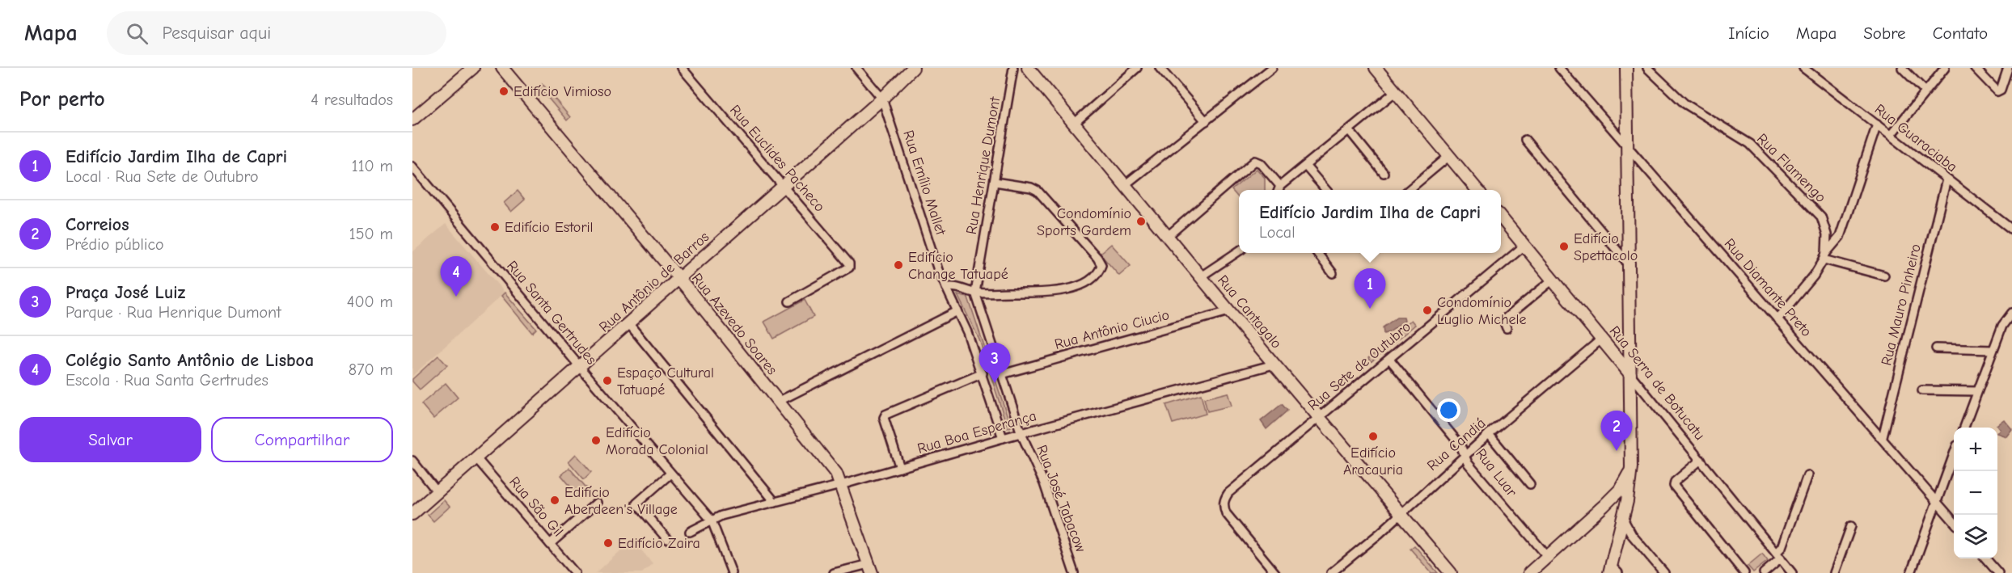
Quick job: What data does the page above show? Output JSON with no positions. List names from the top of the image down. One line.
{"streets":{"street":["Rua Guaraciaba","Rua Euclides Pacheco","Rua Henrique Dumont","Rua Flamengo","Rua Emílio Mallet","Rua Antônio de Barros","Rua Diamante Preto","Rua Mauro Pinheiro","Rua Cantagalo","Rua Santa Gertrudes","Rua Azevedo Soares","Rua Antônio Ciucio","Rua Sete de Outubro","Rua Serra de Botucatu","Rua Boa Esperança","Rua Candiá","Rua Luar","Rua José Tabacow","Rua São Gil"]},"crossings":[["Rua Guaraciaba","Rua Mauro Pinheiro"],["Rua Euclides Pacheco","Rua Antônio de Barros"],["Rua Henrique Dumont","Rua Antônio Ciucio"],["Rua Henrique Dumont","Rua Boa Esperança"],["Rua Henrique Dumont","Rua José Tabacow"],["Rua Emílio Mallet","Rua Antônio de Barros"],["Rua Antônio de Barros","Rua Santa Gertrudes"],["Rua Antônio de Barros","Rua Azevedo Soares"],["Rua Antônio de Barros","Rua São Gil"],["Rua Diamante Preto","Rua Mauro Pinheiro"],["Rua Cantagalo","Rua Antônio Ciucio"],["Rua Cantagalo","Rua Sete de Outubro"],["Rua Cantagalo","Rua Boa Esperança"],["Rua Cantagalo","Rua Candiá"],["Rua Santa Gertrudes","Rua Boa Esperança"],["Rua Azevedo Soares","Rua Boa Esperança"],["Rua Sete de Outubro","Rua Serra de Botucatu"],["Rua Sete de Outubro","Rua Luar"],["Rua Serra de Botucatu","Rua Candiá"],["Rua Boa Esperança","Rua José Tabacow"],["Rua Candiá","Rua Luar"]],"places":["Edifício Vimioso","Condomínio Sports Gardem","Edifício Estoril","Edifício Spettacolo","Edifício Change Tatuapé","Condomínio Luglio Michele","Espaço Cultural Tatuapé","Edifício Aracauria","Edifício Morada Colonial","Edifício Aberdeen's Village","Edifício Zaira"],"page":{"header":"Mapa","search":"Pesquisar aqui","nav":["Início","Mapa","Sobre","Contato"],"heading":["Por perto","4 resultados"],"list":[{"mark":"1","name":"Edifício Jardim Ilha de Capri","note":"Local · Rua Sete de Outubro","value":"110 m"},{"mark":"2","name":"Correios","note":"Prédio público","value":"150 m"},{"mark":"3","name":"Praça José Luiz","note":"Parque · Rua Henrique Dumont","value":"400 m"},{"mark":"4","name":"Colégio Santo Antônio de Lisboa","note":"Escola · Rua Santa Gertrudes","value":"870 m"}],"popup":["Edifício Jardim Ilha de Capri","Local"],"pins":["4","1","3","2"],"buttons":["Salvar","Compartilhar"],"map_buttons":["+","−"]}}
